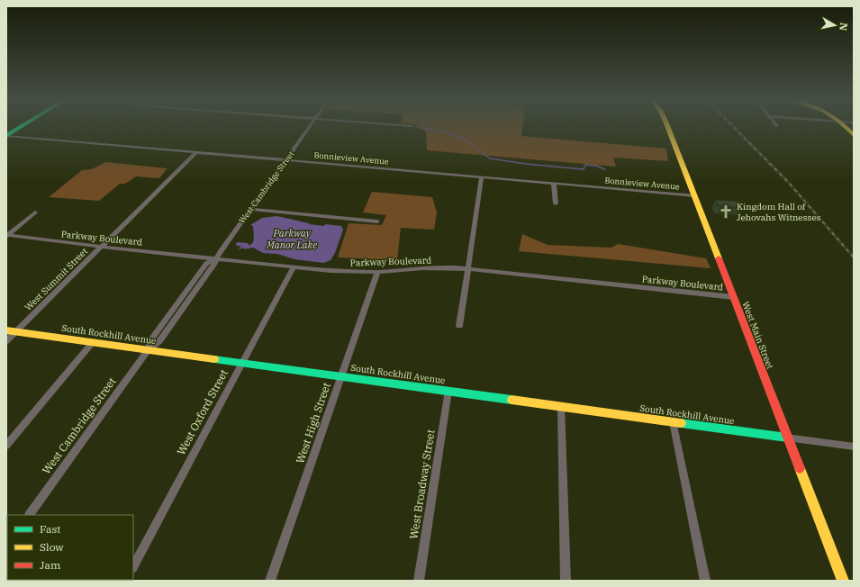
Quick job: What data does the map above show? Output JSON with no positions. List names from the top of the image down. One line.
{"streets":{"street":["Bonnieview Avenue","West Cambridge Street","Parkway Boulevard","West Summit Street","South Rockhill Avenue","West Main Street","West Oxford Street","West High Street","West Broadway Street"]},"crossings":[["Bonnieview Avenue","West Cambridge Street"],["Bonnieview Avenue","West Summit Street"],["Bonnieview Avenue","West Main Street"],["West Cambridge Street","Parkway Boulevard"],["West Cambridge Street","South Rockhill Avenue"],["Parkway Boulevard","West Summit Street"],["Parkway Boulevard","West Main Street"],["Parkway Boulevard","West Oxford Street"],["Parkway Boulevard","West High Street"],["West Summit Street","South Rockhill Avenue"],["South Rockhill Avenue","West Main Street"],["South Rockhill Avenue","West Oxford Street"],["South Rockhill Avenue","West High Street"],["South Rockhill Avenue","West Broadway Street"]],"water":["Parkway Manor Lake"],"places":{"church":["Kingdom Hall of Jehovahs Witnesses"]},"legend":["Fast","Slow","Jam"],"north":"right"}
